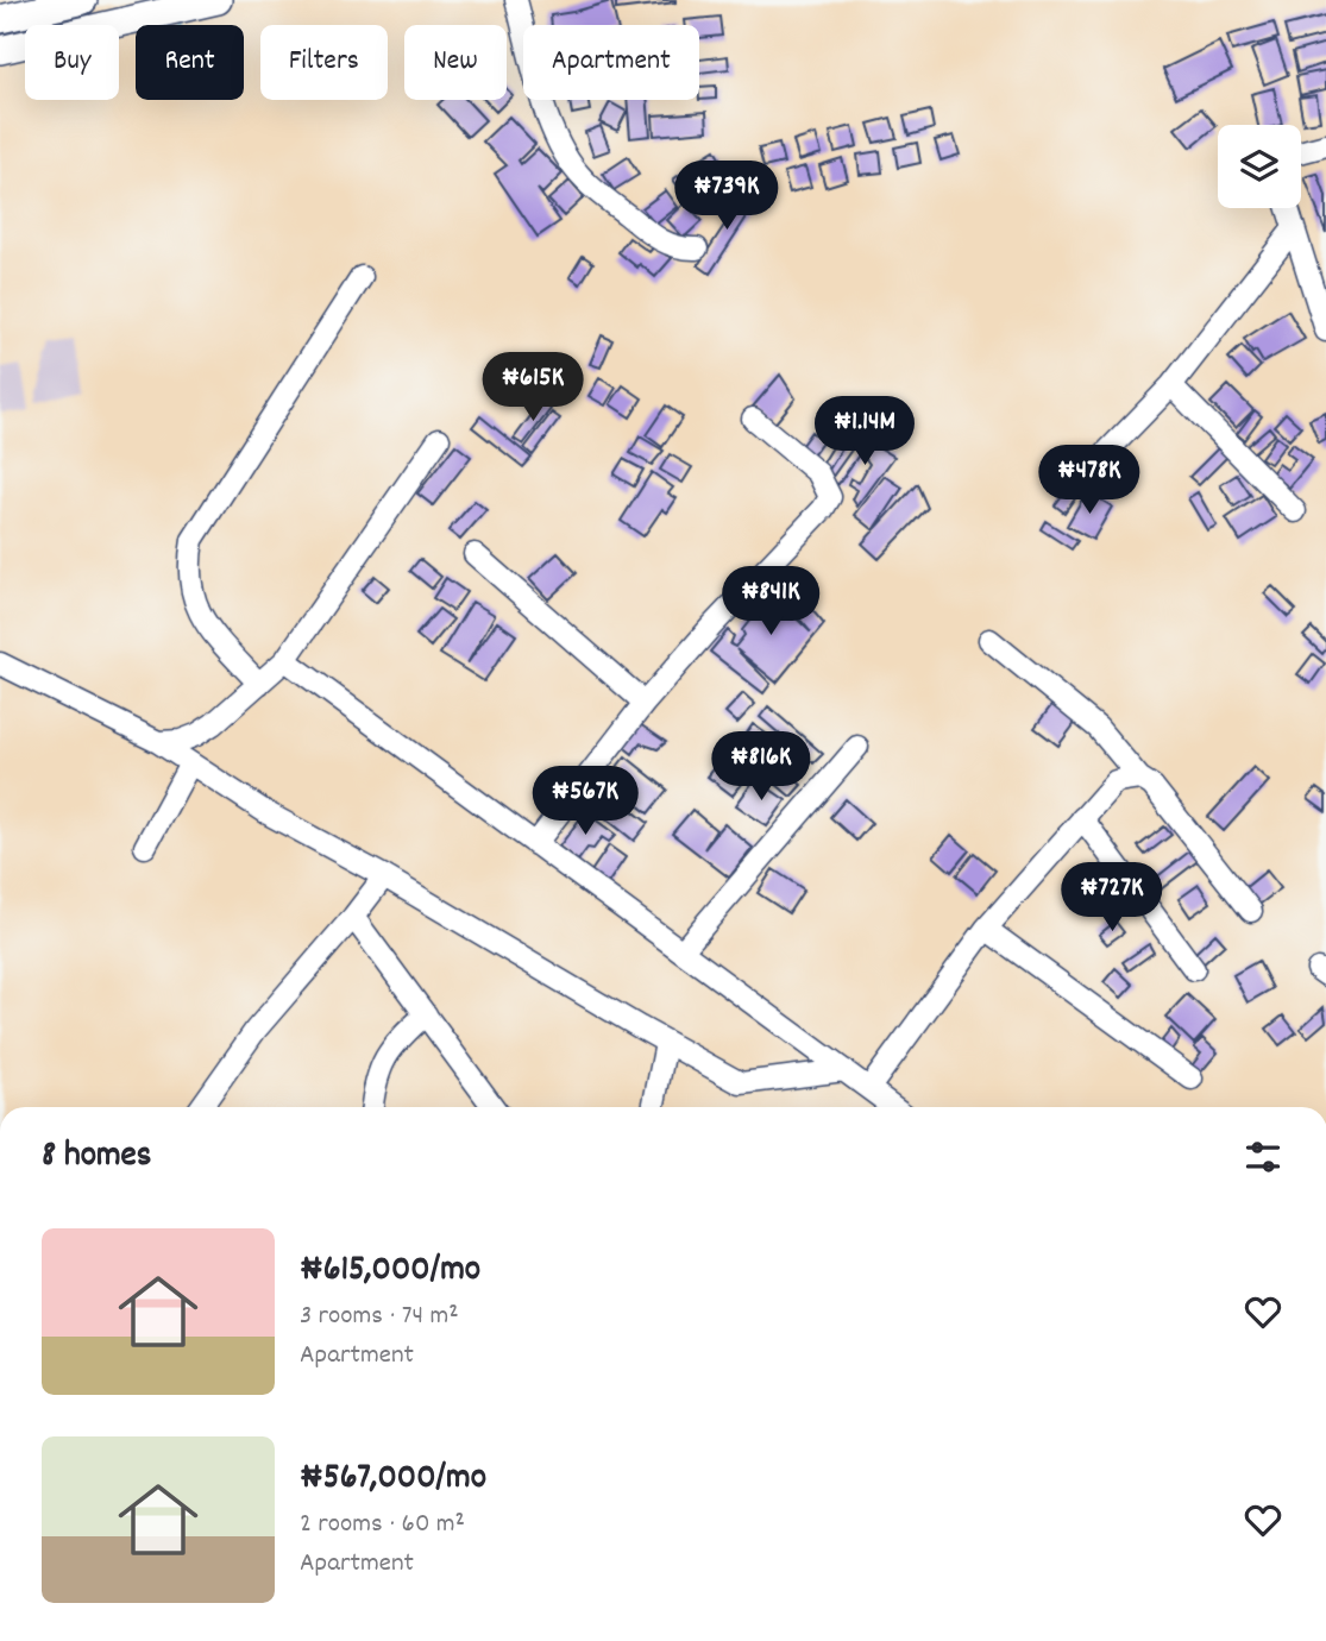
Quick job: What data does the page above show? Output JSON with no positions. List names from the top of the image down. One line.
{"page":{"chip":["Buy","Rent","Filters","New","Apartment"],"price":["₦739K","₦615K","₦1.14M","₦478K","₦841K","₦816K","₦567K","₦727K"],"heading":"8 homes","list":[{"name":"₦615,000/mo","note":"3 rooms · 74 m² · Apartment"},{"name":"₦567,000/mo","note":"2 rooms · 60 m² · Apartment"}]}}
